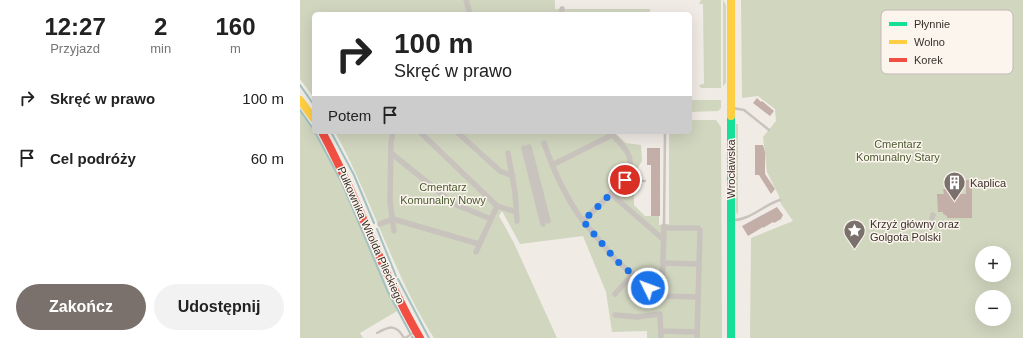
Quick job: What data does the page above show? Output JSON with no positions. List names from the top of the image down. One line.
{"streets":{"main road":["Wrocławska","Pułkownika Witolda Pileckiego"]},"parks":["Cmentarz Komunalny Stary","Cmentarz Komunalny Nowy"],"places":{"building":["Kaplica"],"place":["Krzyż główny oraz Golgota Polski"]},"legend":["Płynnie","Wolno","Korek"],"page":{"eta":["12:27","Przyjazd","2","min","160","m"],"turn":["100 m","Skręć w prawo"],"list":[{"name":"Skręć w prawo","value":"100 m"},{"name":"Cel podróży","value":"60 m"}],"then":"Potem","map_buttons":["+","−"],"buttons":["Zakończ","Udostępnij"]}}
